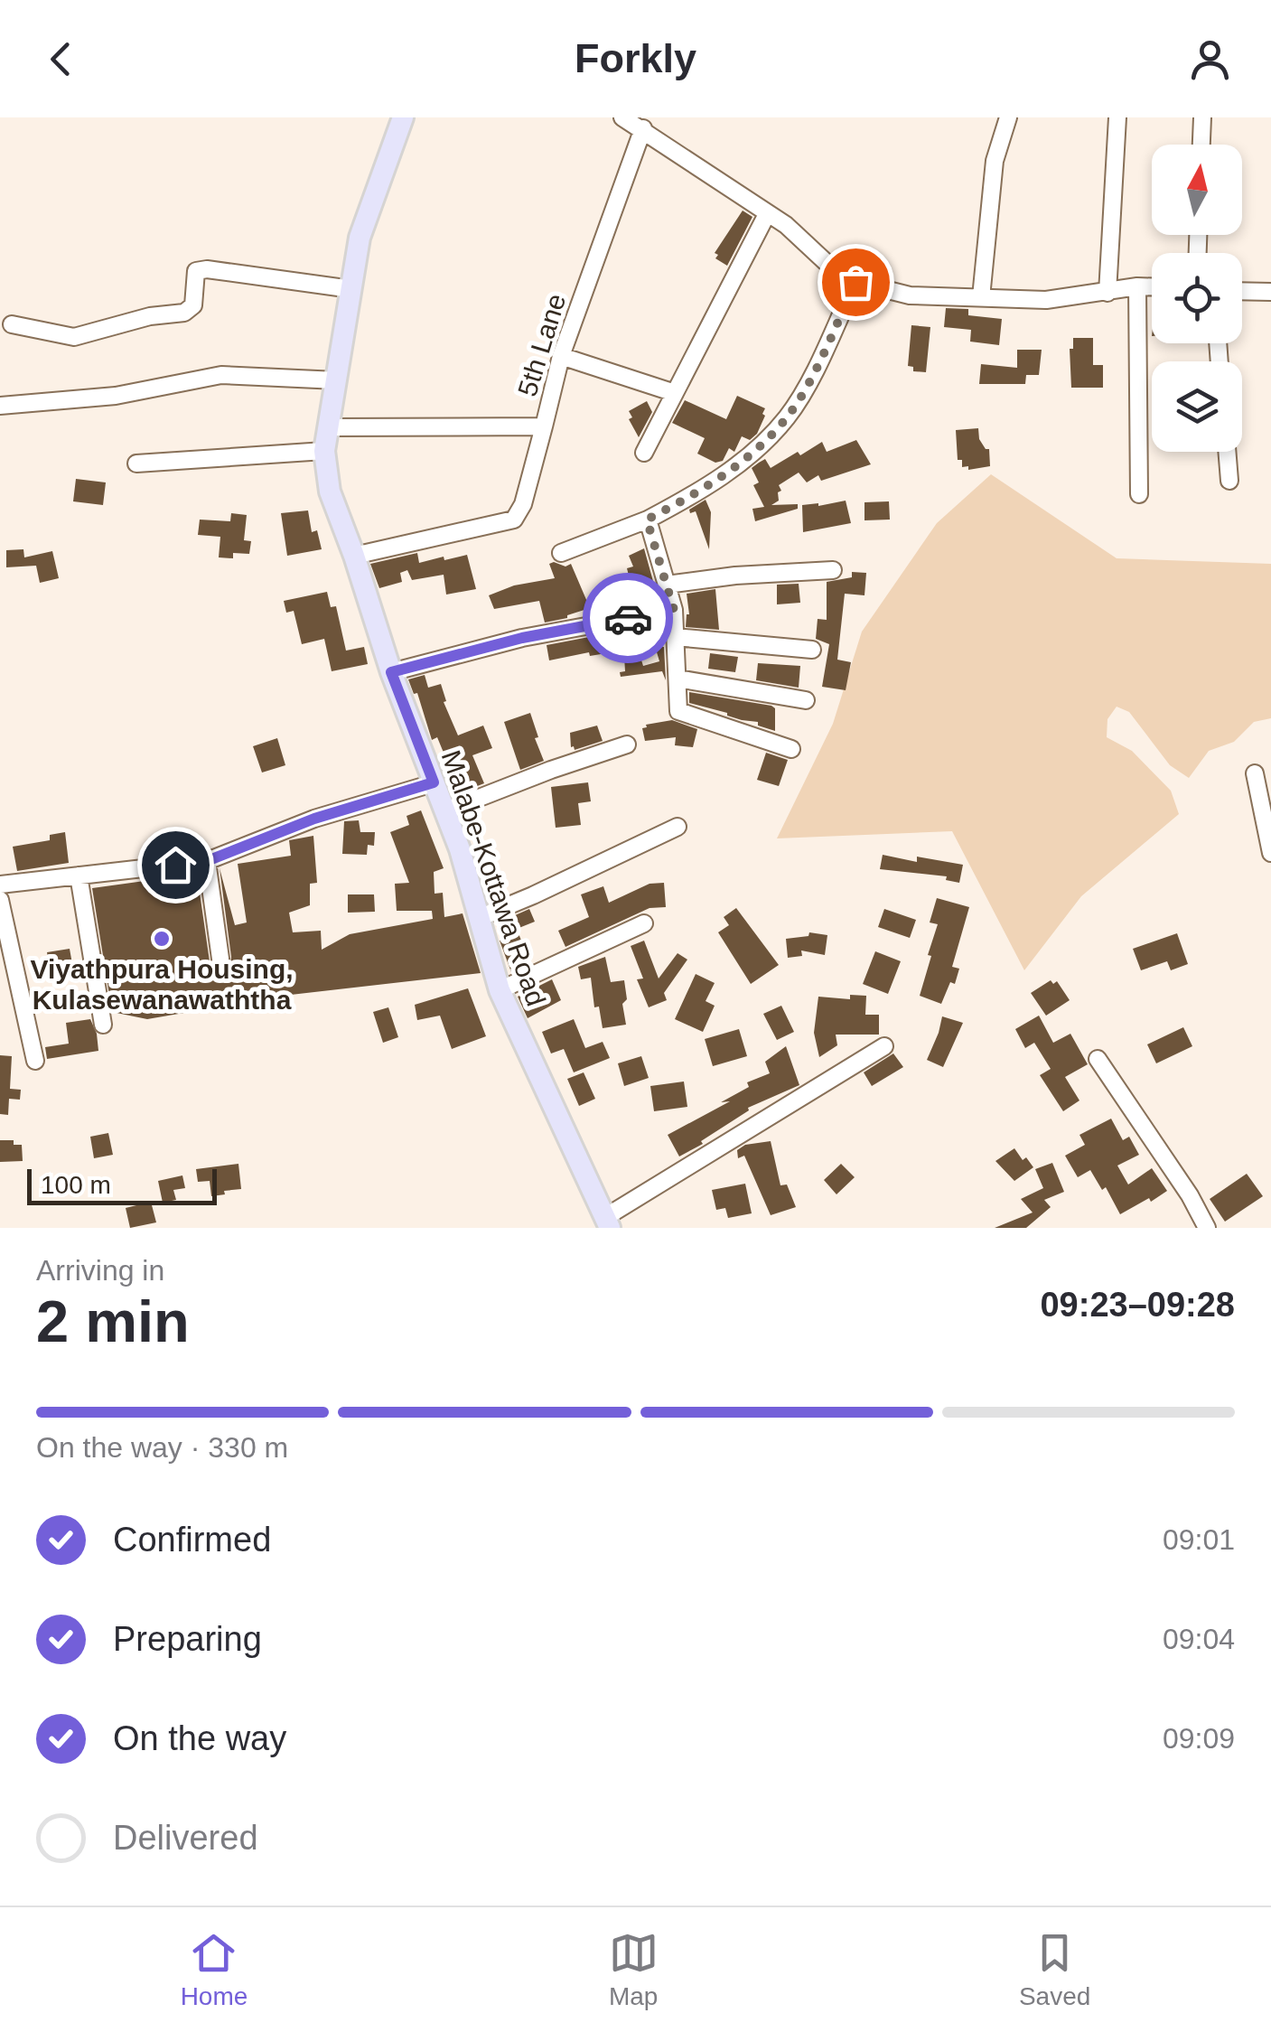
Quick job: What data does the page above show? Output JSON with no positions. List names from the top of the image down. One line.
{"streets":{"main road":["Malabe-Kottawa Road"],"street":["5th Lane"]},"crossings":[["5th Lane","Malabe-Kottawa Road"]],"places":["Viyathpura Housing, Kulasewanawaththa"],"scale_bar":"100 m","north":"top","page":{"header":"Forkly","scale":"100 m","heading":["2 min","Arriving in","09:23–09:28"],"bar":"On the way · 330 m","list":[["Confirmed","09:01"],["Preparing","09:04"],["On the way","09:09"],"Delivered"],"tabs":["Home","Map","Saved"]}}
